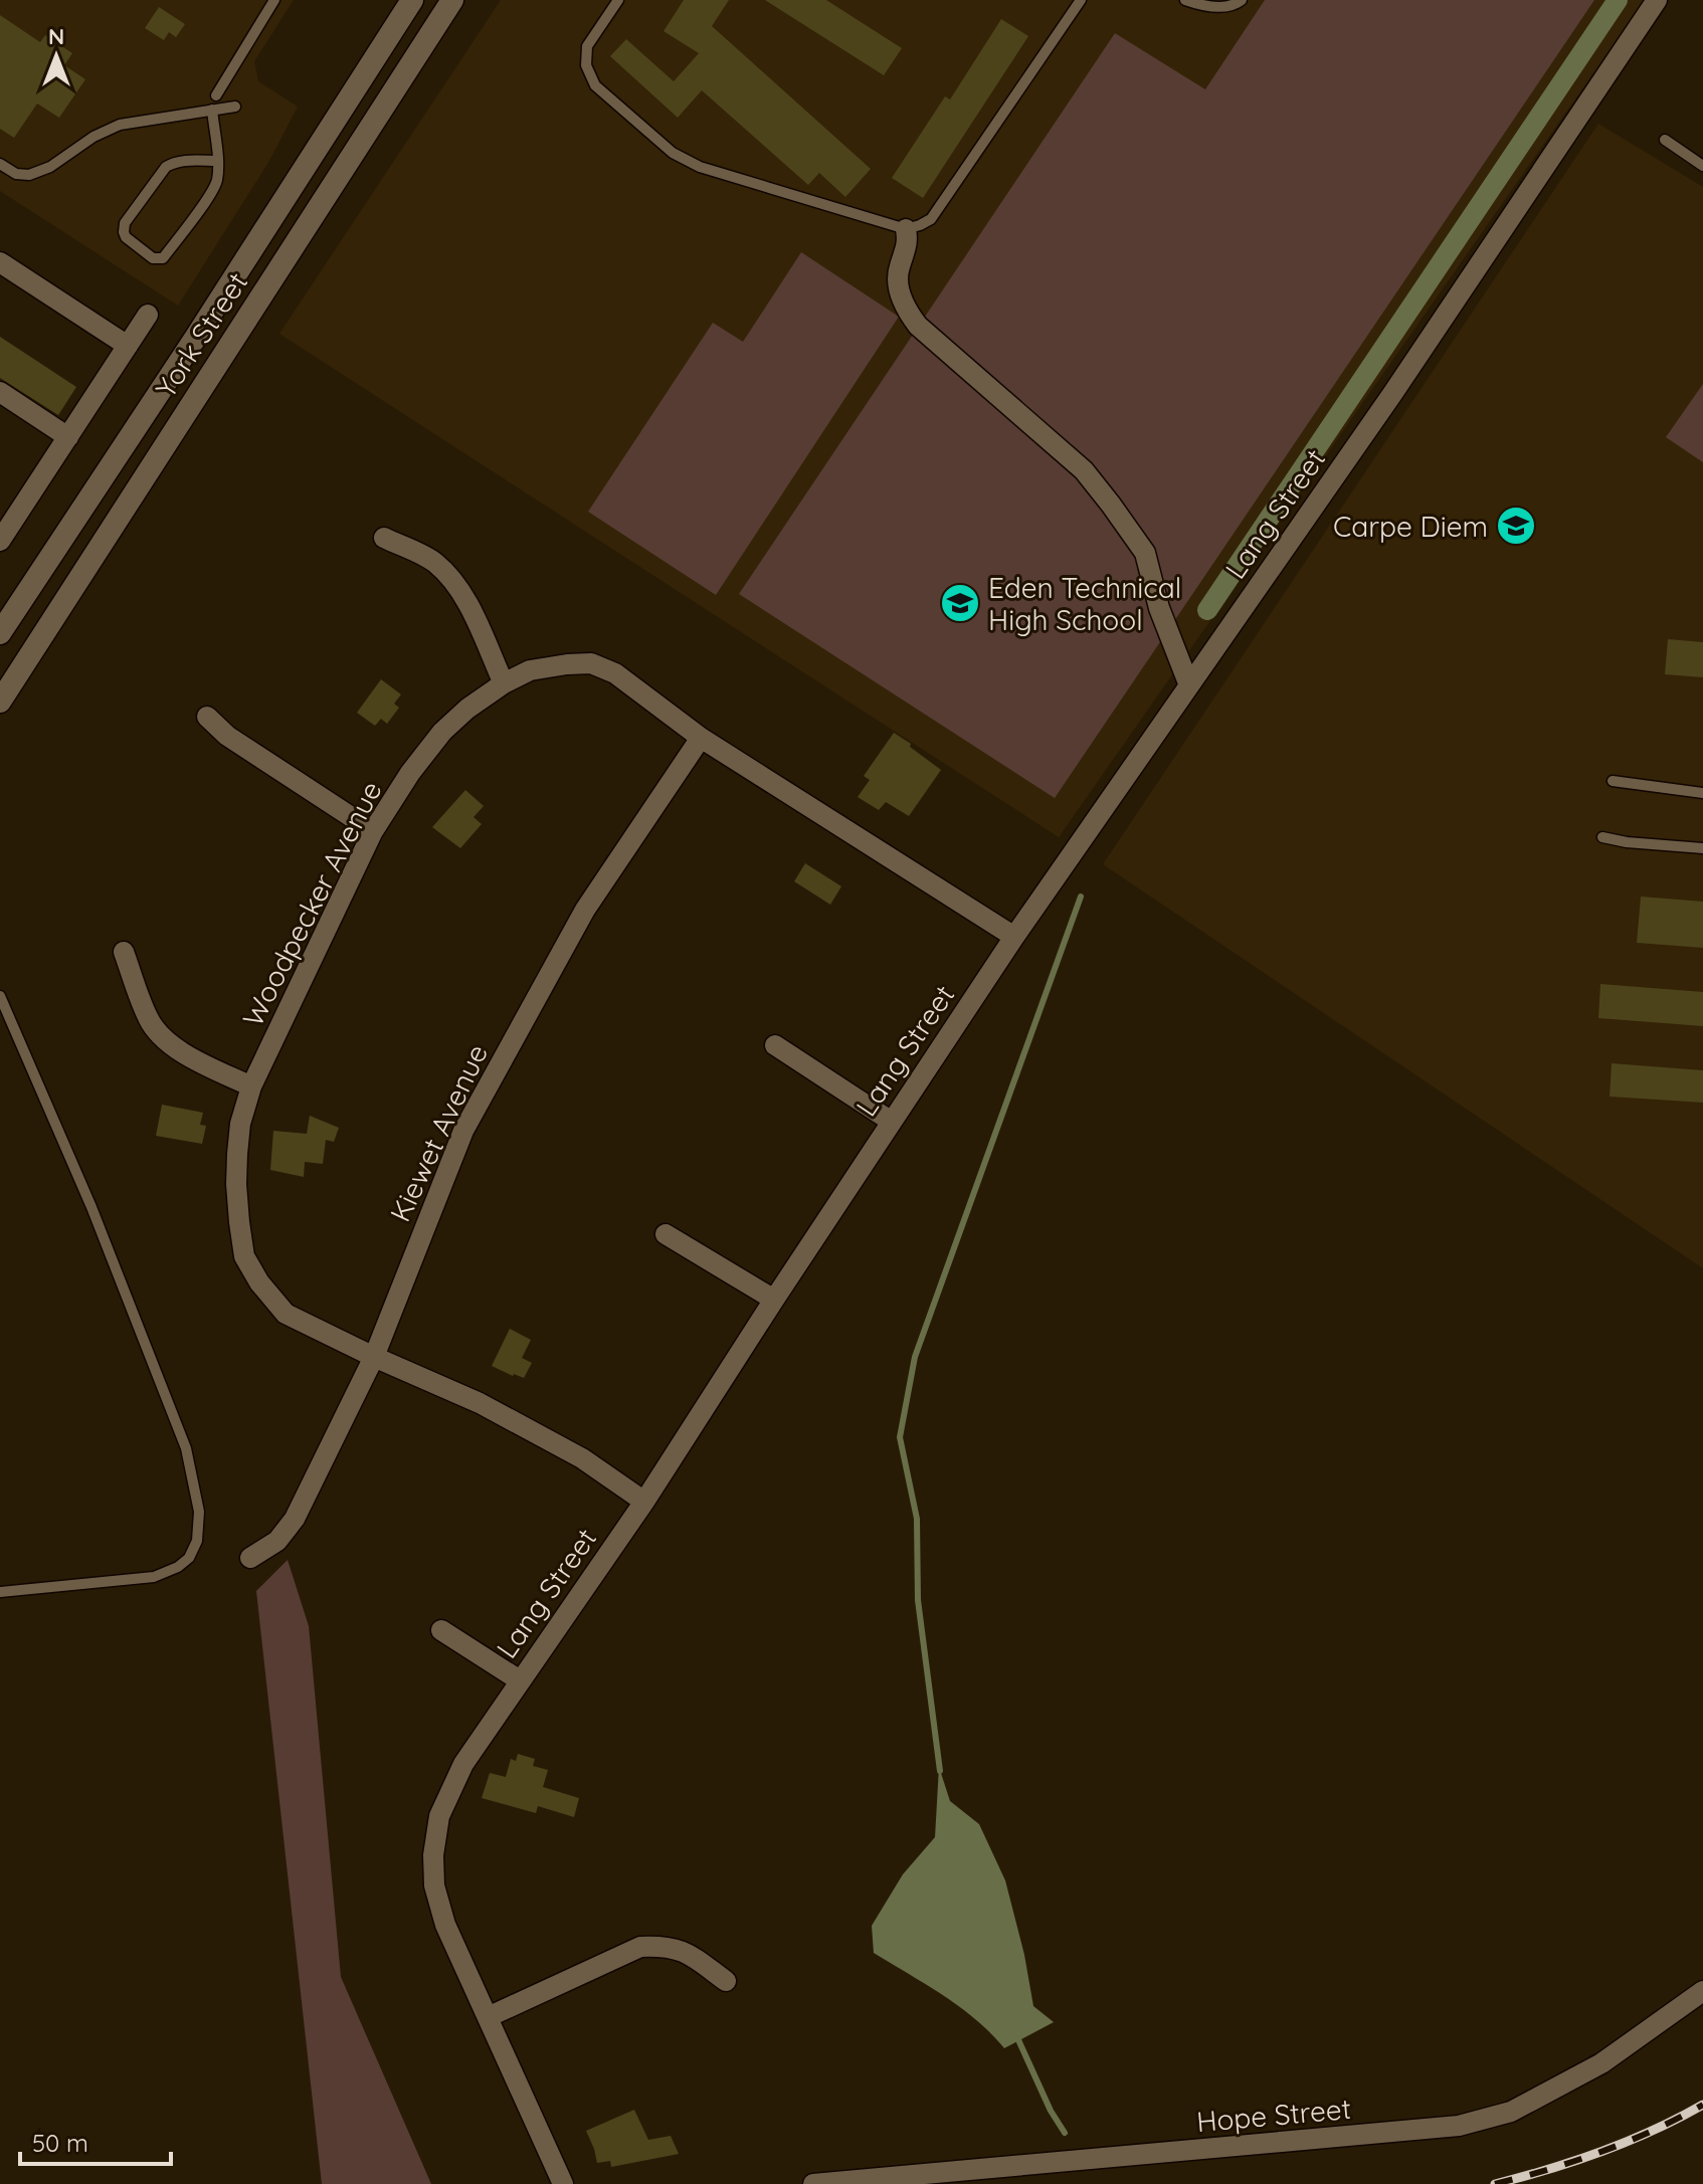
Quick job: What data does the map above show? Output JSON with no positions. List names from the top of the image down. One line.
{"streets":{"main road":["York Street"],"street":["Lang Street","Woodpecker Avenue","Kiewet Avenue","Hope Street"]},"crossings":[["Lang Street","Woodpecker Avenue"],["Woodpecker Avenue","Kiewet Avenue"]],"places":{"school or university":["Carpe Diem","Eden Technical High School"]},"scale_bar":"50 m","north":"top"}
